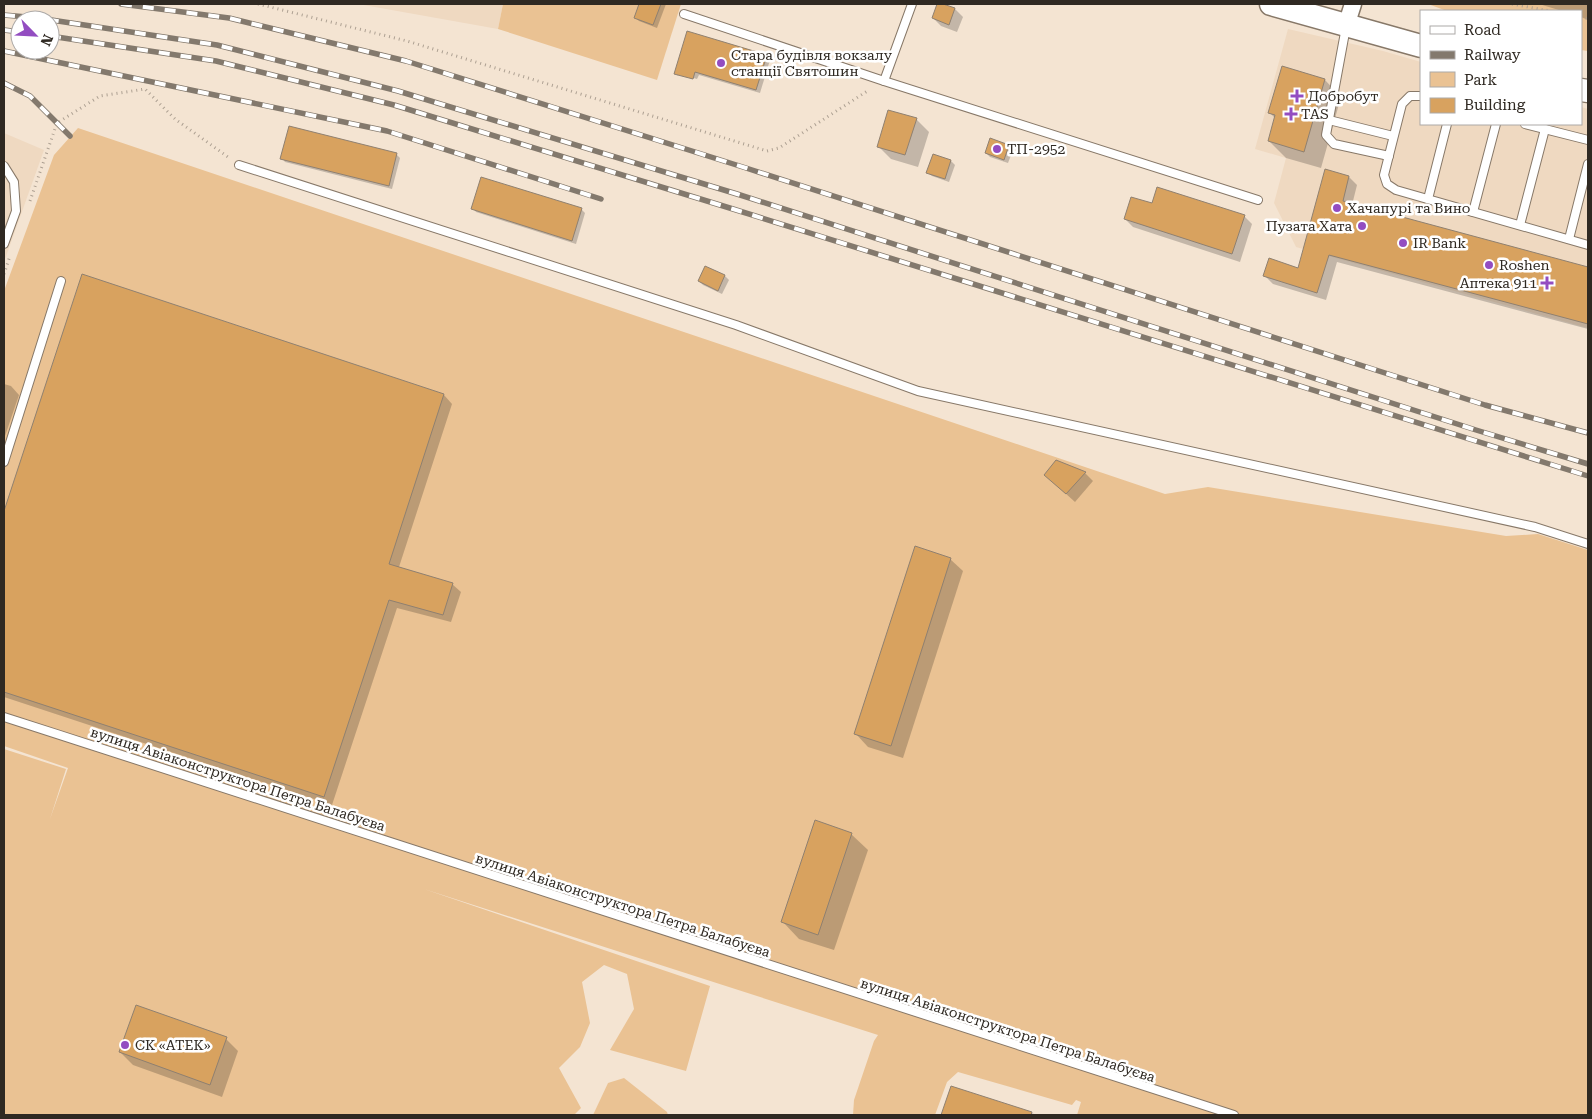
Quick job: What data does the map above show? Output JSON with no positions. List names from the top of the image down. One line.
{"streets":{"lane":["вулиця Авіаконструктора Петра Балабуєва"]},"places":{"other":["Стара будівля вокзалу станції Святошин","ТП-2952","Хачапурі та Вино","Пузата Хата","IR Bank","Roshen","СК «АТЕК»"],"health":["Добробут","TAS","Аптека 911"]},"legend":["Road","Railway","Park","Building"],"north":"bottom right"}
